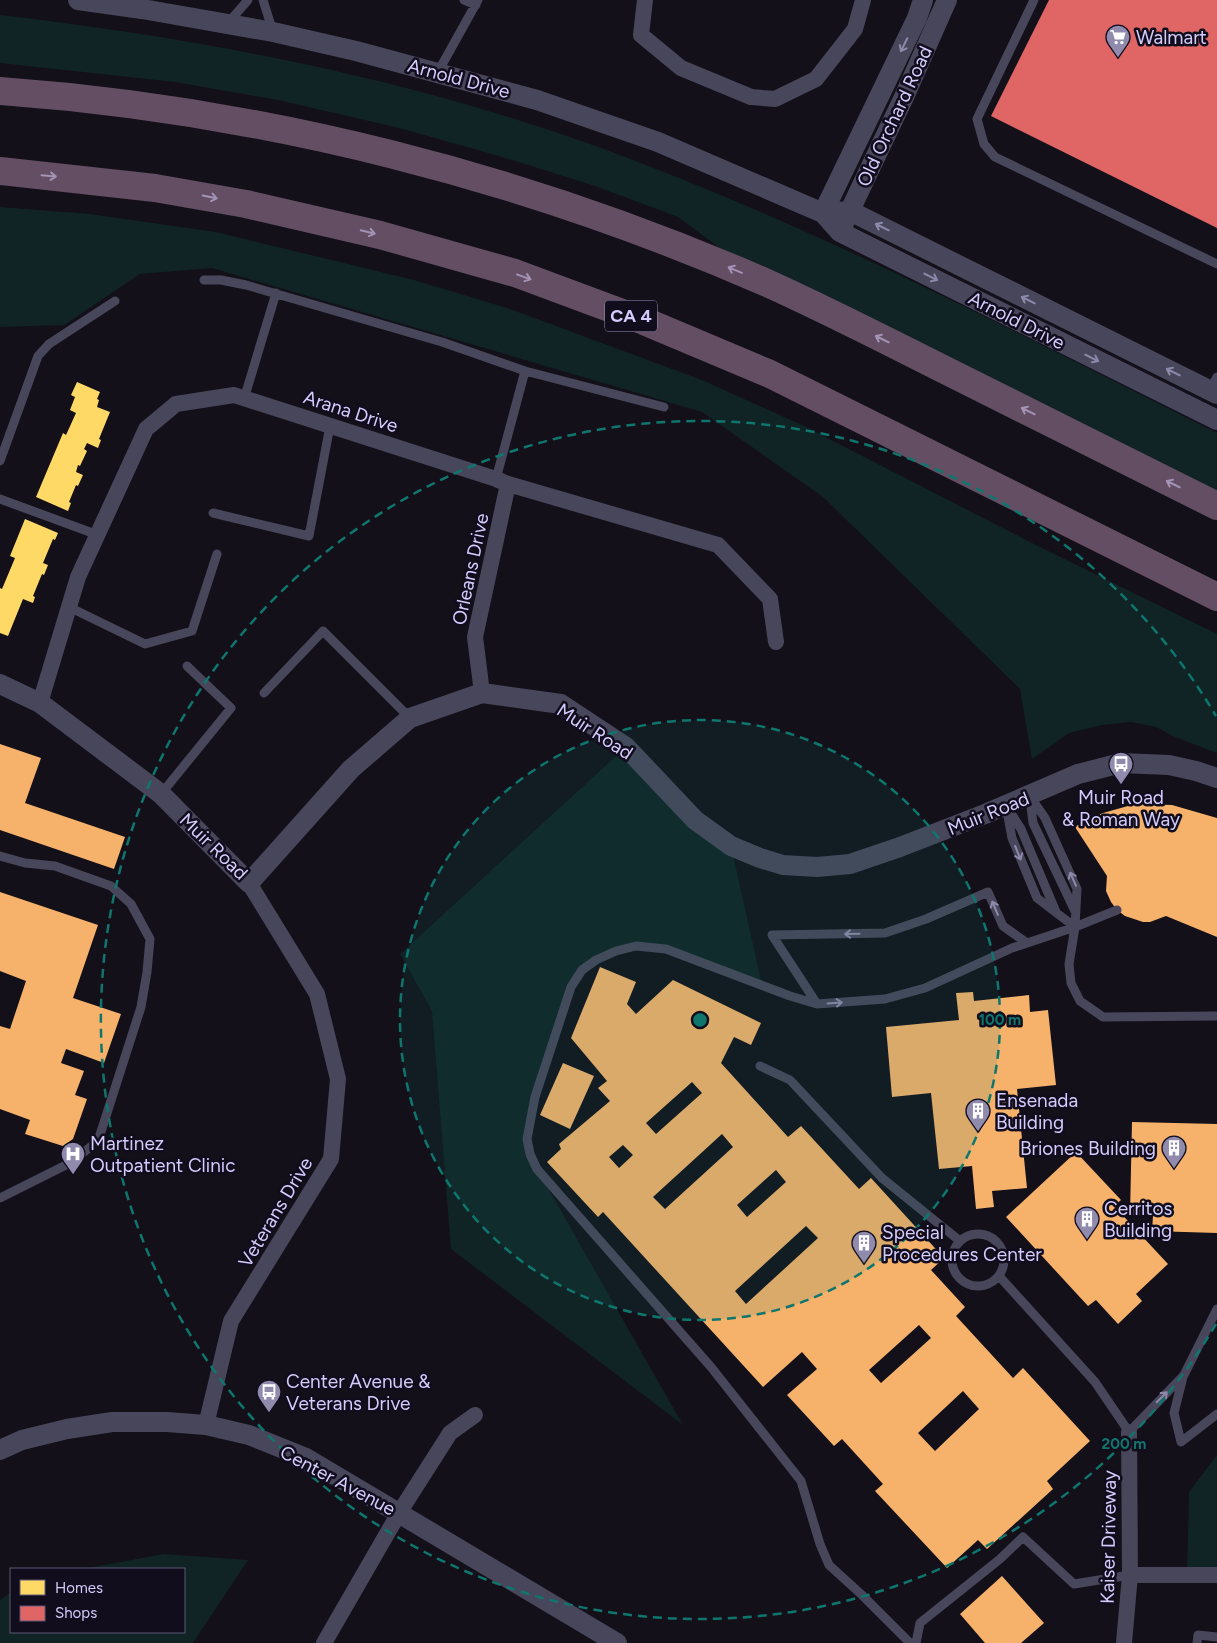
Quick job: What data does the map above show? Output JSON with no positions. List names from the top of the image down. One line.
{"streets":{"highway":["CA 4"],"street":["Arnold Drive","Old Orchard Road","Arana Drive","Orleans Drive","Muir Road","Veterans Drive","Center Avenue","Kaiser Driveway"]},"crossings":[["Arnold Drive","Old Orchard Road"],["Arana Drive","Orleans Drive"],["Arana Drive","Muir Road"],["Orleans Drive","Muir Road"],["Muir Road","Veterans Drive"],["Veterans Drive","Center Avenue"]],"places":{"supermarket":["Walmart"],"bus stop":["Muir Road & Roman Way","Center Avenue & Veterans Drive"],"building":["Ensenada Building","Briones Building","Cerritos Building","Special Procedures Center"],"hospital":["Martinez Outpatient Clinic"]},"legend":["Homes","Shops"],"rings":["100 m","200 m"]}
